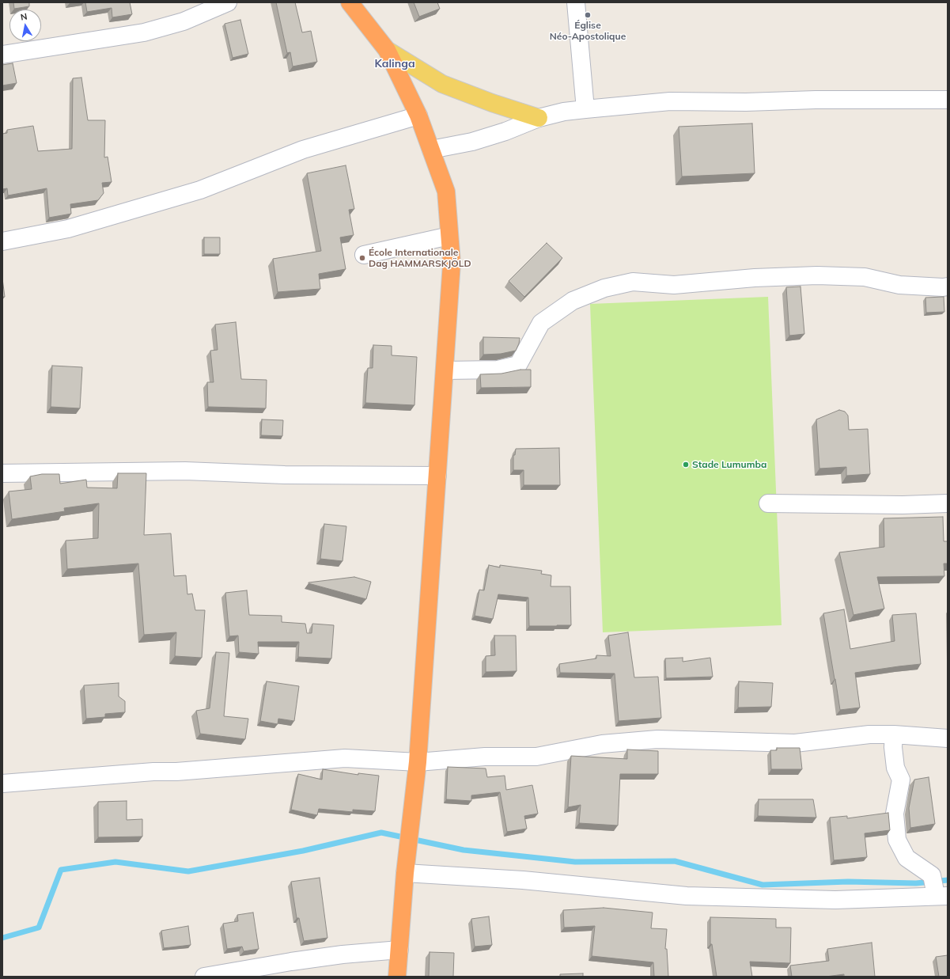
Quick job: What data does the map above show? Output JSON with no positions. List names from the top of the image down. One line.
{"districts":["Kalinga"],"places":["Église Néo-Apostolique","École Internationale Dag HAMMARSKJÖLD","Stade Lumumba"],"north":"top"}
